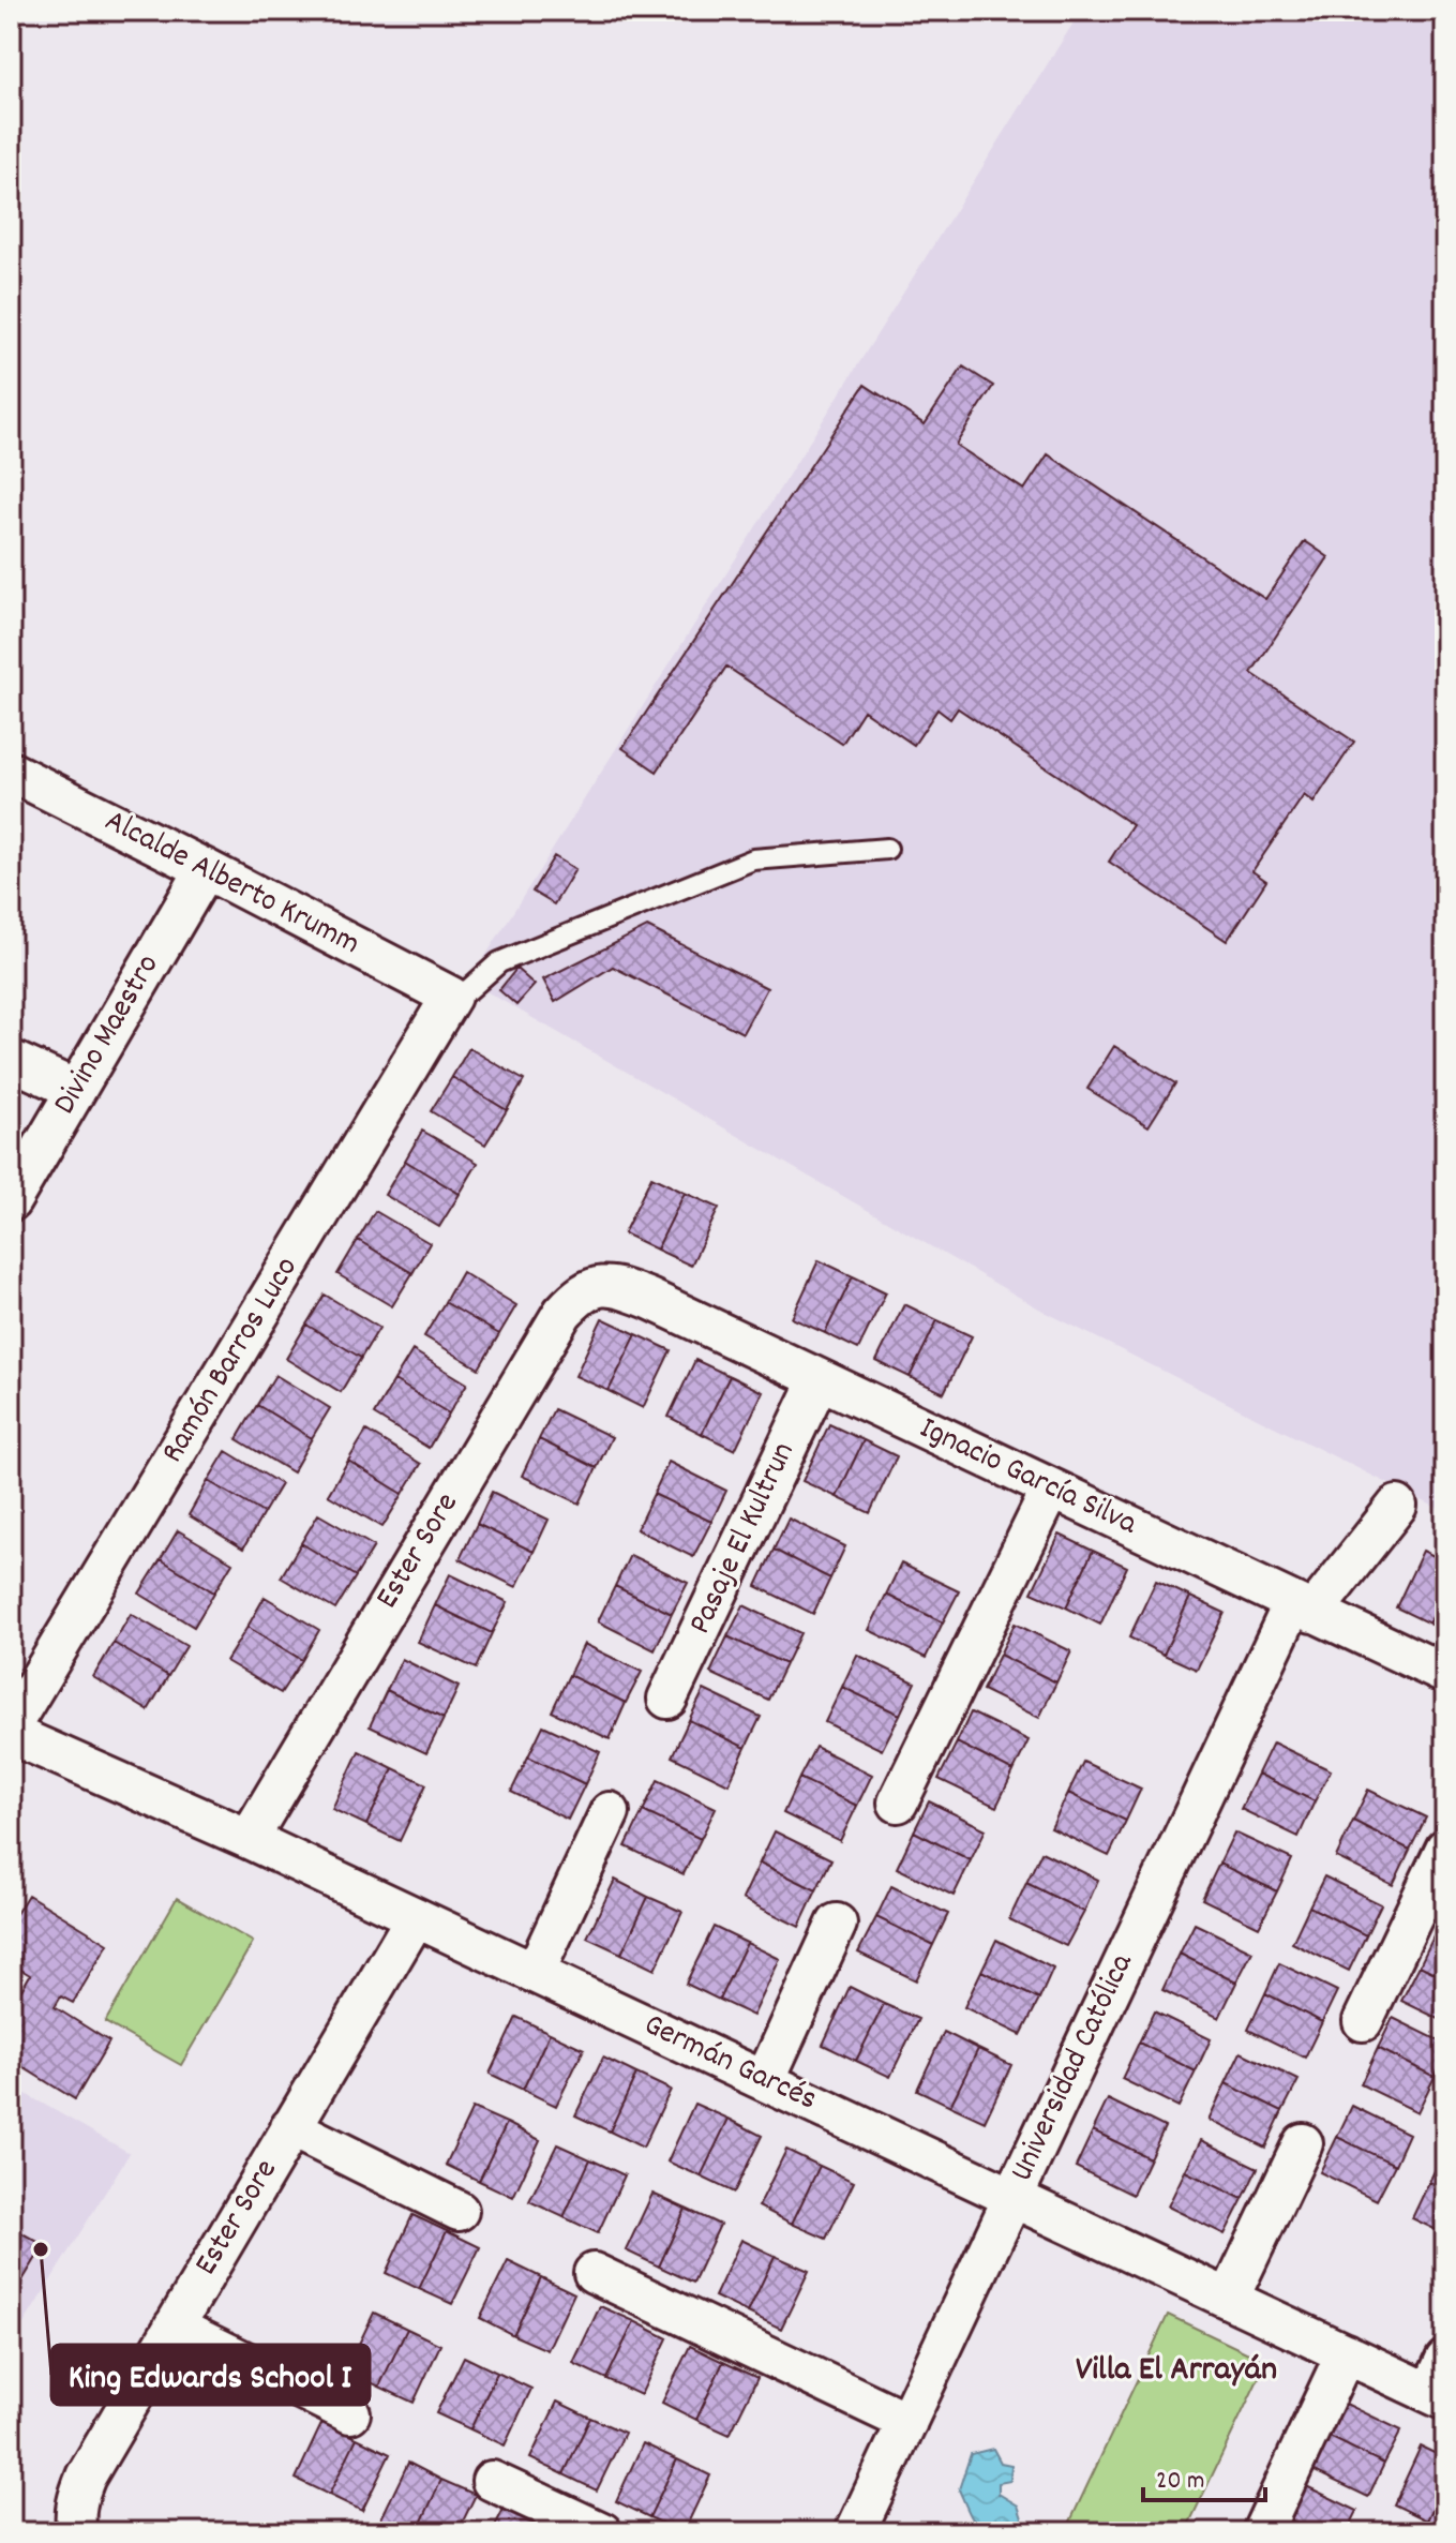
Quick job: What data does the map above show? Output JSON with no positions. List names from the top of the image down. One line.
{"streets":{"street":["Alcalde Alberto Krumm","Divino Maestro","Ramón Barros Luco","Ignacio García Silva","Pasaje El Kultrun","Ester Sore","Germán Garcés","Universidad Católica"]},"crossings":[["Alcalde Alberto Krumm","Divino Maestro"],["Alcalde Alberto Krumm","Ramón Barros Luco"],["Ignacio García Silva","Pasaje El Kultrun"],["Ignacio García Silva","Ester Sore"],["Ignacio García Silva","Universidad Católica"],["Ester Sore","Germán Garcés"],["Germán Garcés","Universidad Católica"]],"districts":["Villa El Arrayán"],"places":["King Edwards School I"],"scale_bar":"20 m"}
